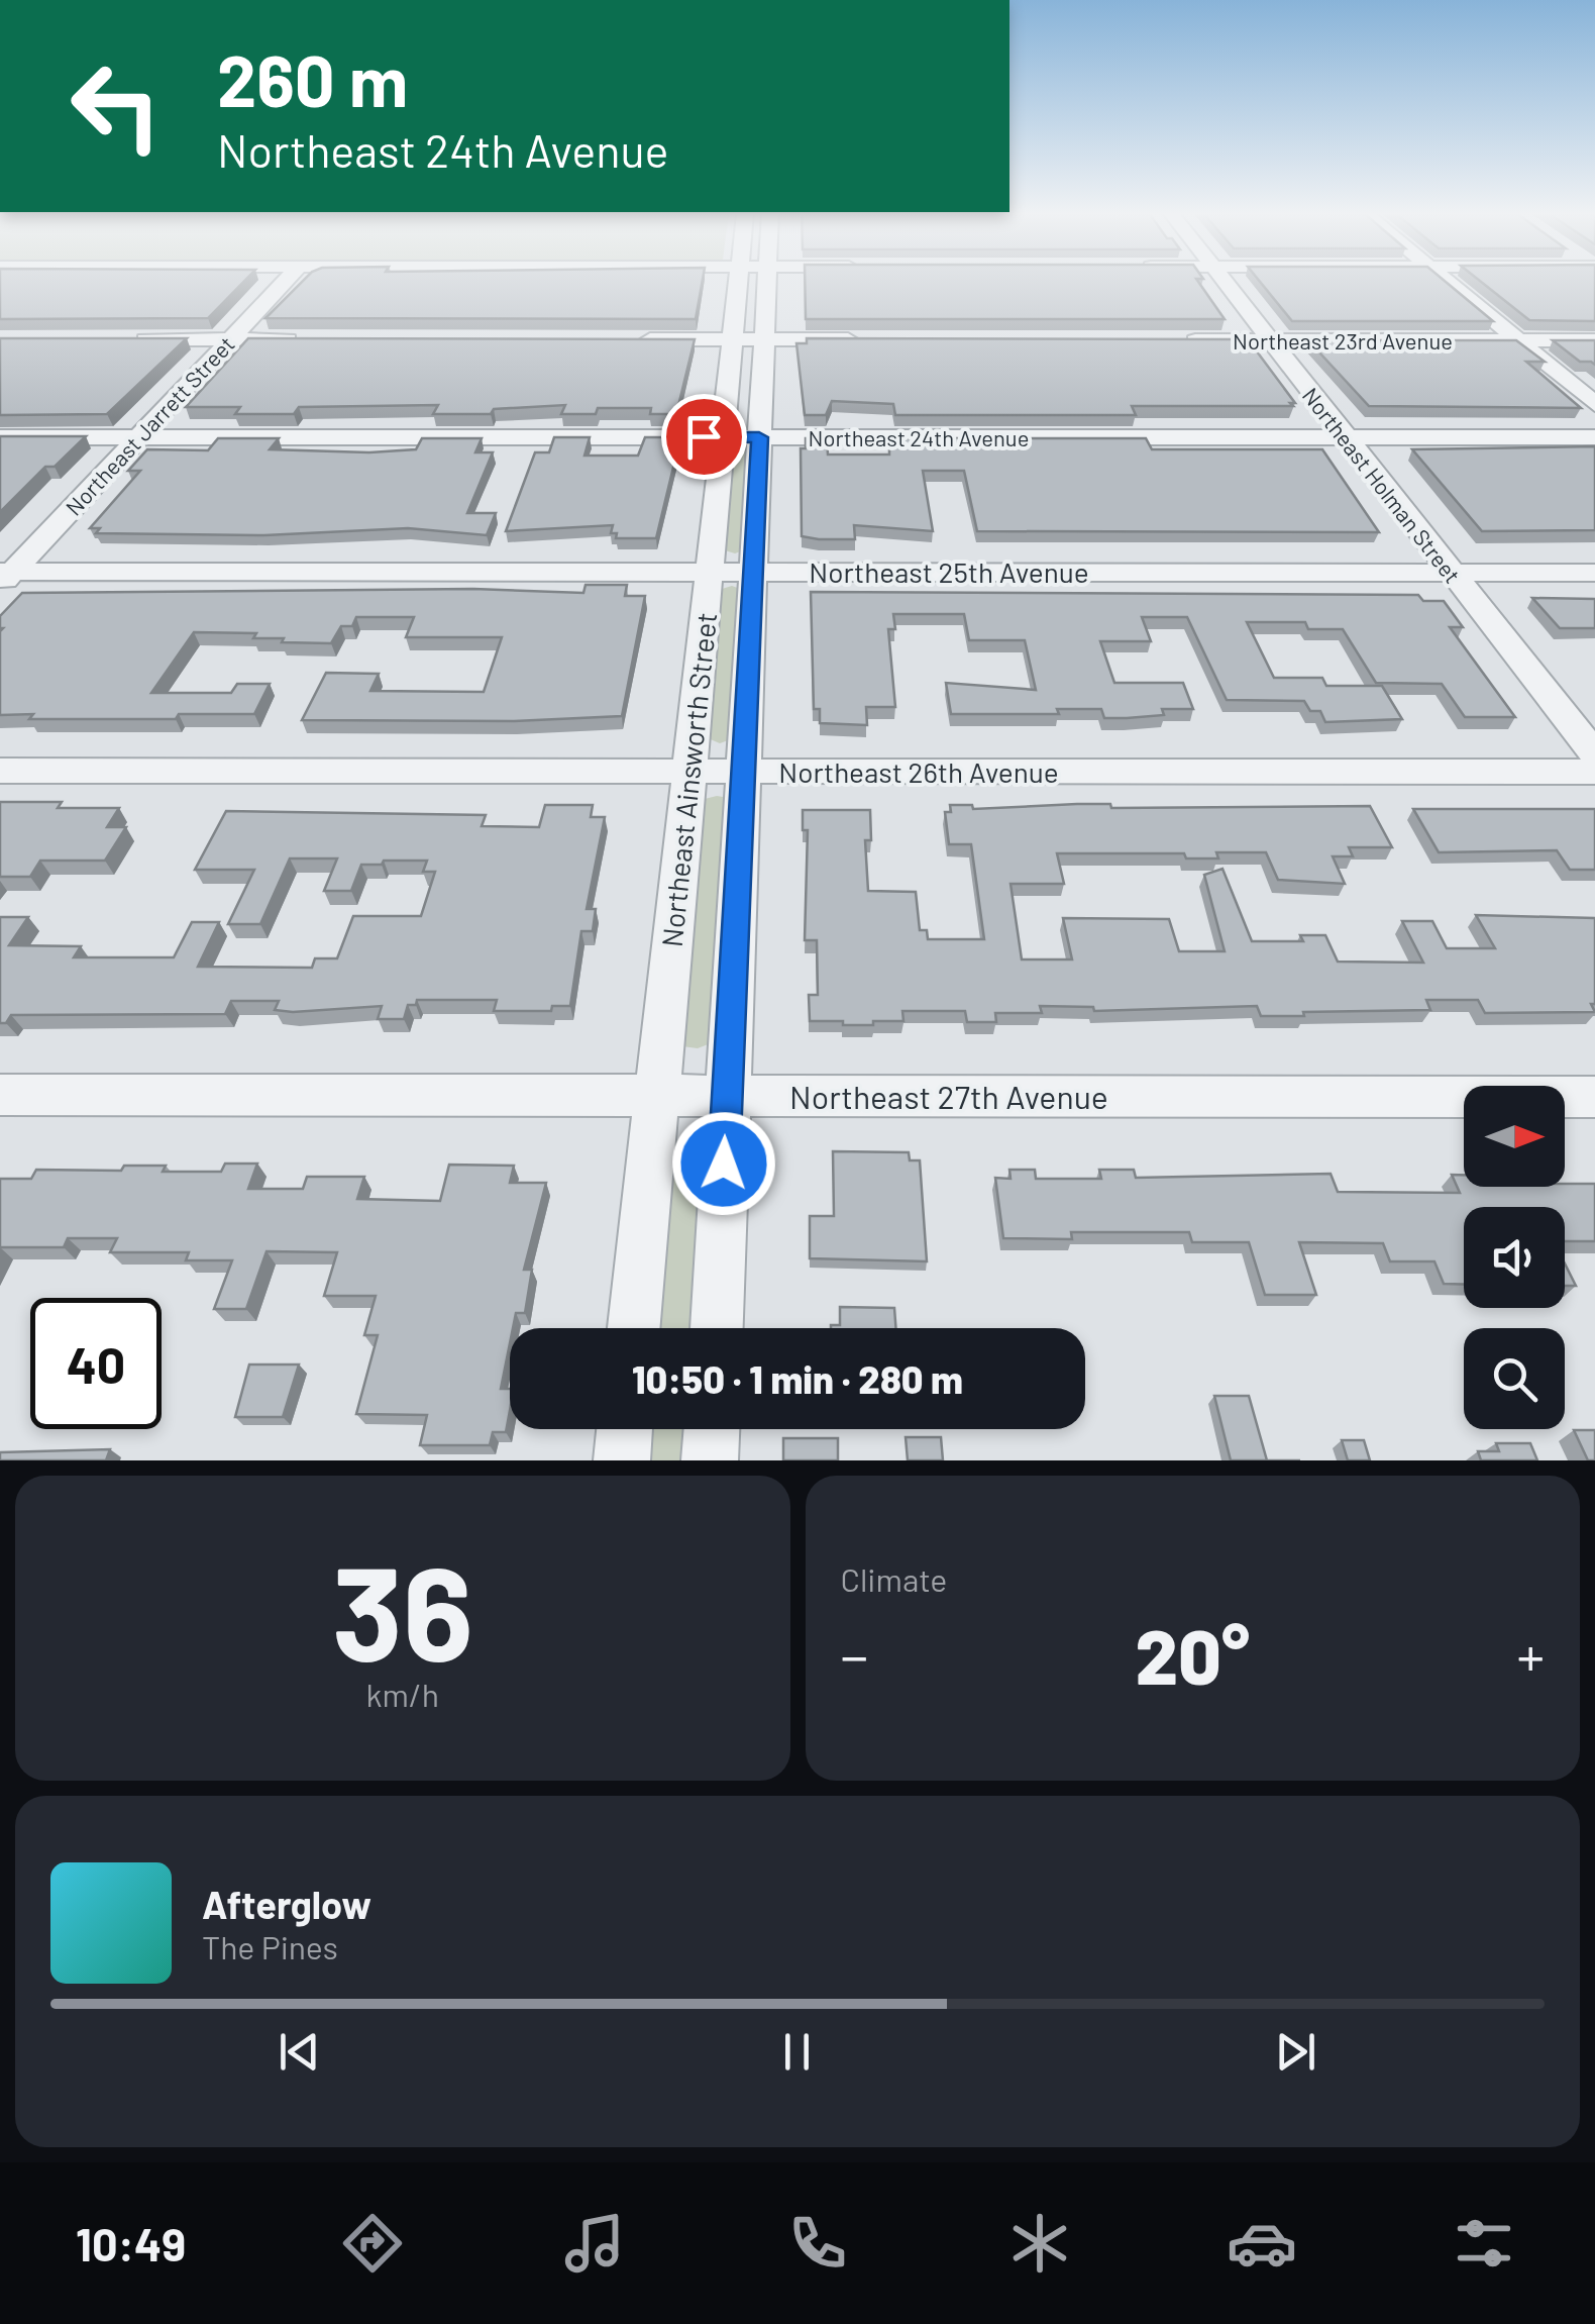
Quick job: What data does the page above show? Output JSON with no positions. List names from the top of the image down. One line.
{"streets":{"street":["Northeast 23rd Avenue","Northeast Jarrett Street","Northeast 24th Avenue","Northeast Holman Street","Northeast 25th Avenue","Northeast 26th Avenue","Northeast Ainsworth Street","Northeast 27th Avenue"]},"crossings":[["Northeast 23rd Avenue","Northeast Holman Street"],["Northeast Jarrett Street","Northeast 24th Avenue"],["Northeast Jarrett Street","Northeast 25th Avenue"],["Northeast 24th Avenue","Northeast Holman Street"],["Northeast 24th Avenue","Northeast Ainsworth Street"],["Northeast Holman Street","Northeast 25th Avenue"],["Northeast 25th Avenue","Northeast Ainsworth Street"],["Northeast 26th Avenue","Northeast Ainsworth Street"],["Northeast Ainsworth Street","Northeast 27th Avenue"]],"north":"right","page":{"turn":["260 m","Northeast 24th Avenue"],"limit":"40","trip":"10:50 · 1 min · 280 m","tile":[["36","km/h"],"Climate"],"heat":["−","20°","+"],"song":["Afterglow","The Pines"],"tabs":"10:49"}}
